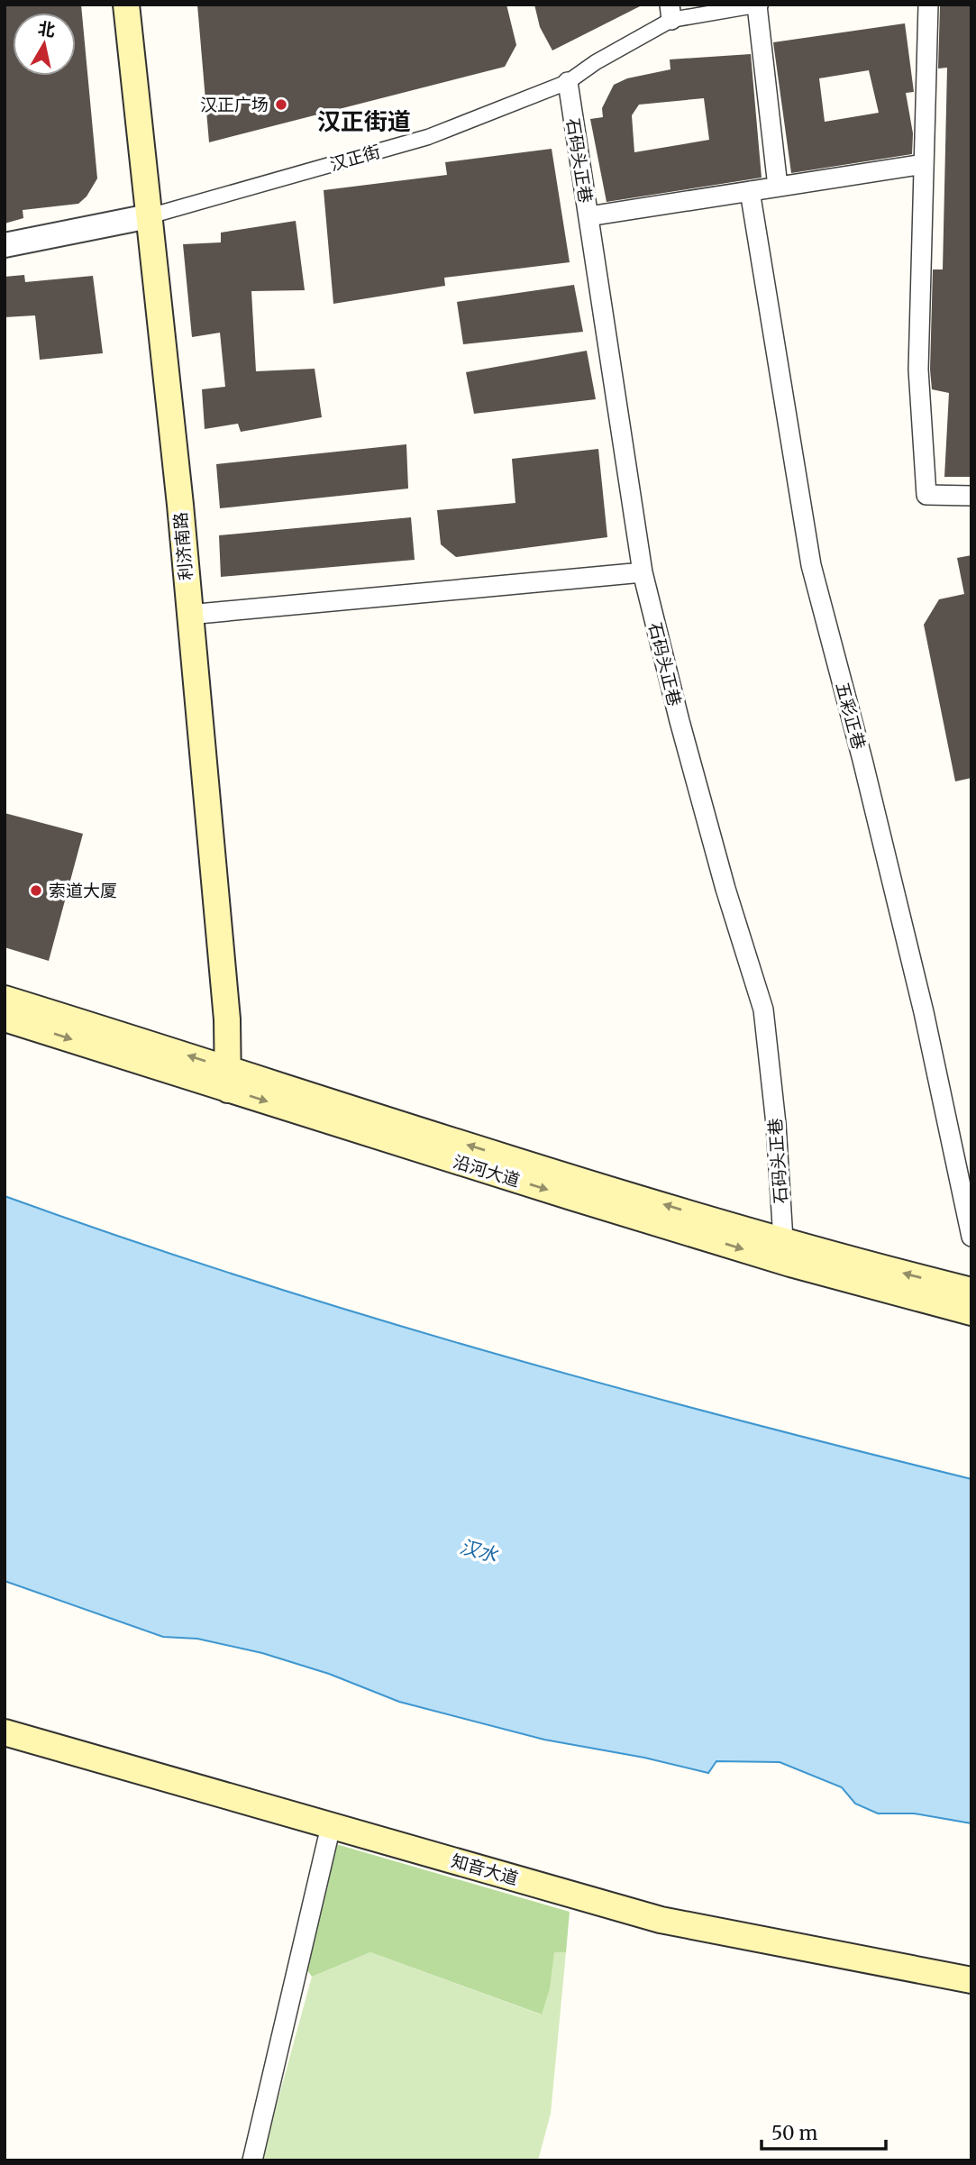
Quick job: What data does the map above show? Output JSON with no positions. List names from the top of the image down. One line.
{"streets":{"main road":["利济南路","沿河大道","知音大道"],"street":["汉正街","石码头正巷","五彩正巷"]},"crossings":[["汉正街","石码头正巷"],["汉正街","利济南路"],["石码头正巷","沿河大道"],["利济南路","沿河大道"]],"districts":["汉正街道"],"water":["汉水"],"places":["汉正广场","索道大厦"],"scale_bar":"50 m","north":"top"}
